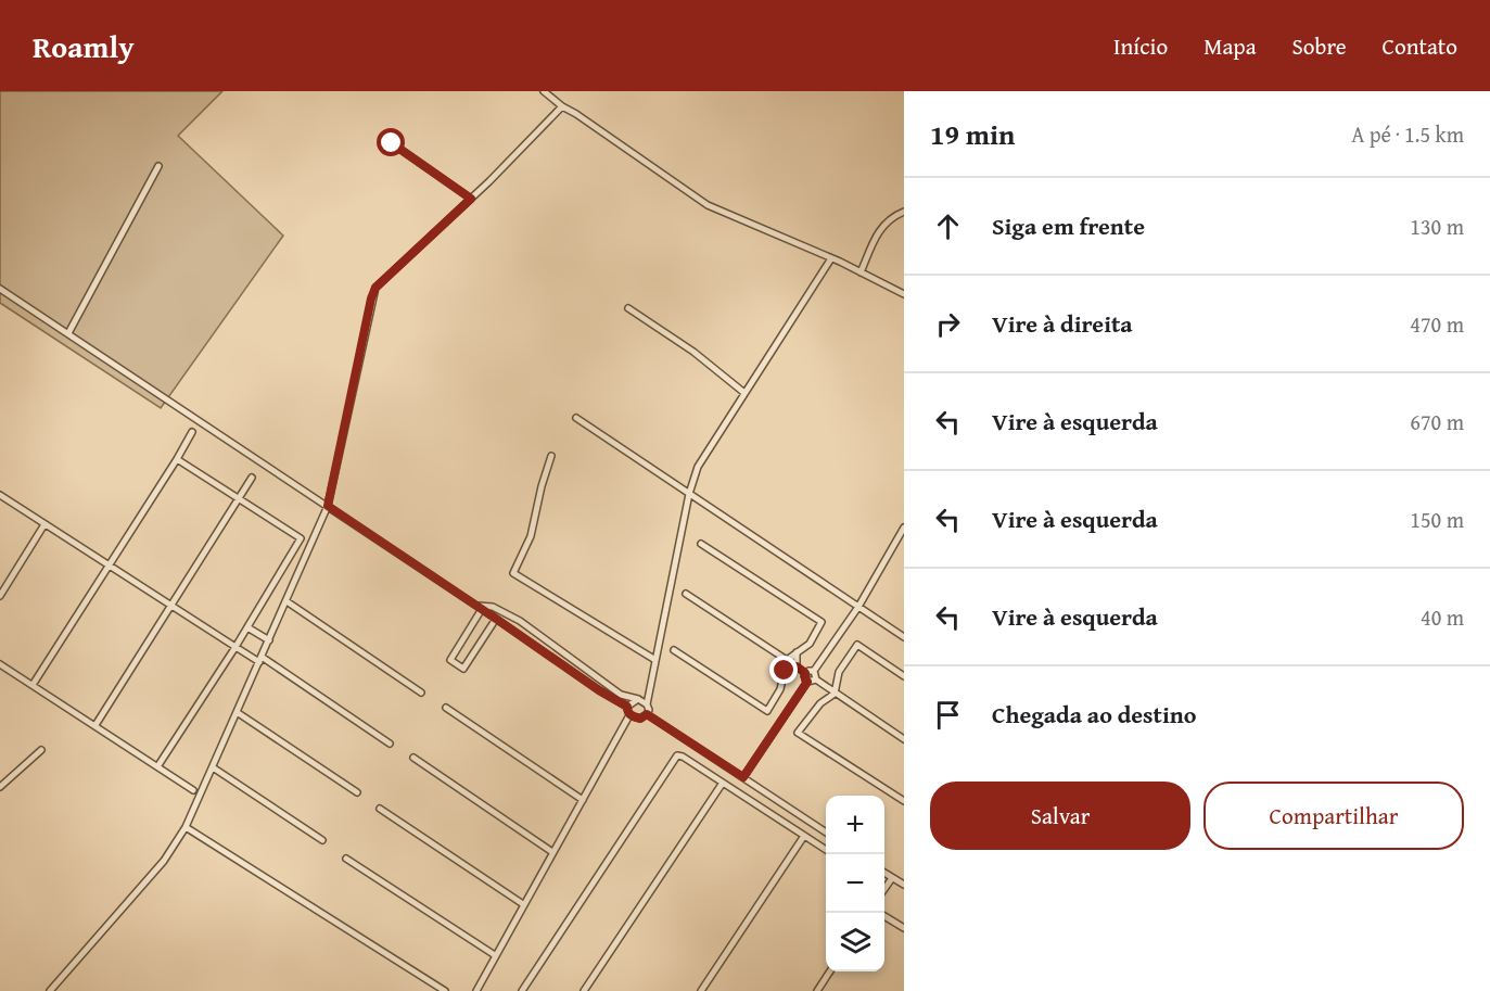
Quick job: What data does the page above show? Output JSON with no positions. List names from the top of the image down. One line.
{"page":{"header":"Roamly","nav":["Início","Mapa","Sobre","Contato"],"heading":["19 min","A pé · 1.5 km"],"list":[["Siga em frente","130 m"],["Vire à direita","470 m"],["Vire à esquerda","670 m"],["Vire à esquerda","150 m"],["Vire à esquerda","40 m"],"Chegada ao destino"],"buttons":["Salvar","Compartilhar"],"map_buttons":["+","−"]}}
